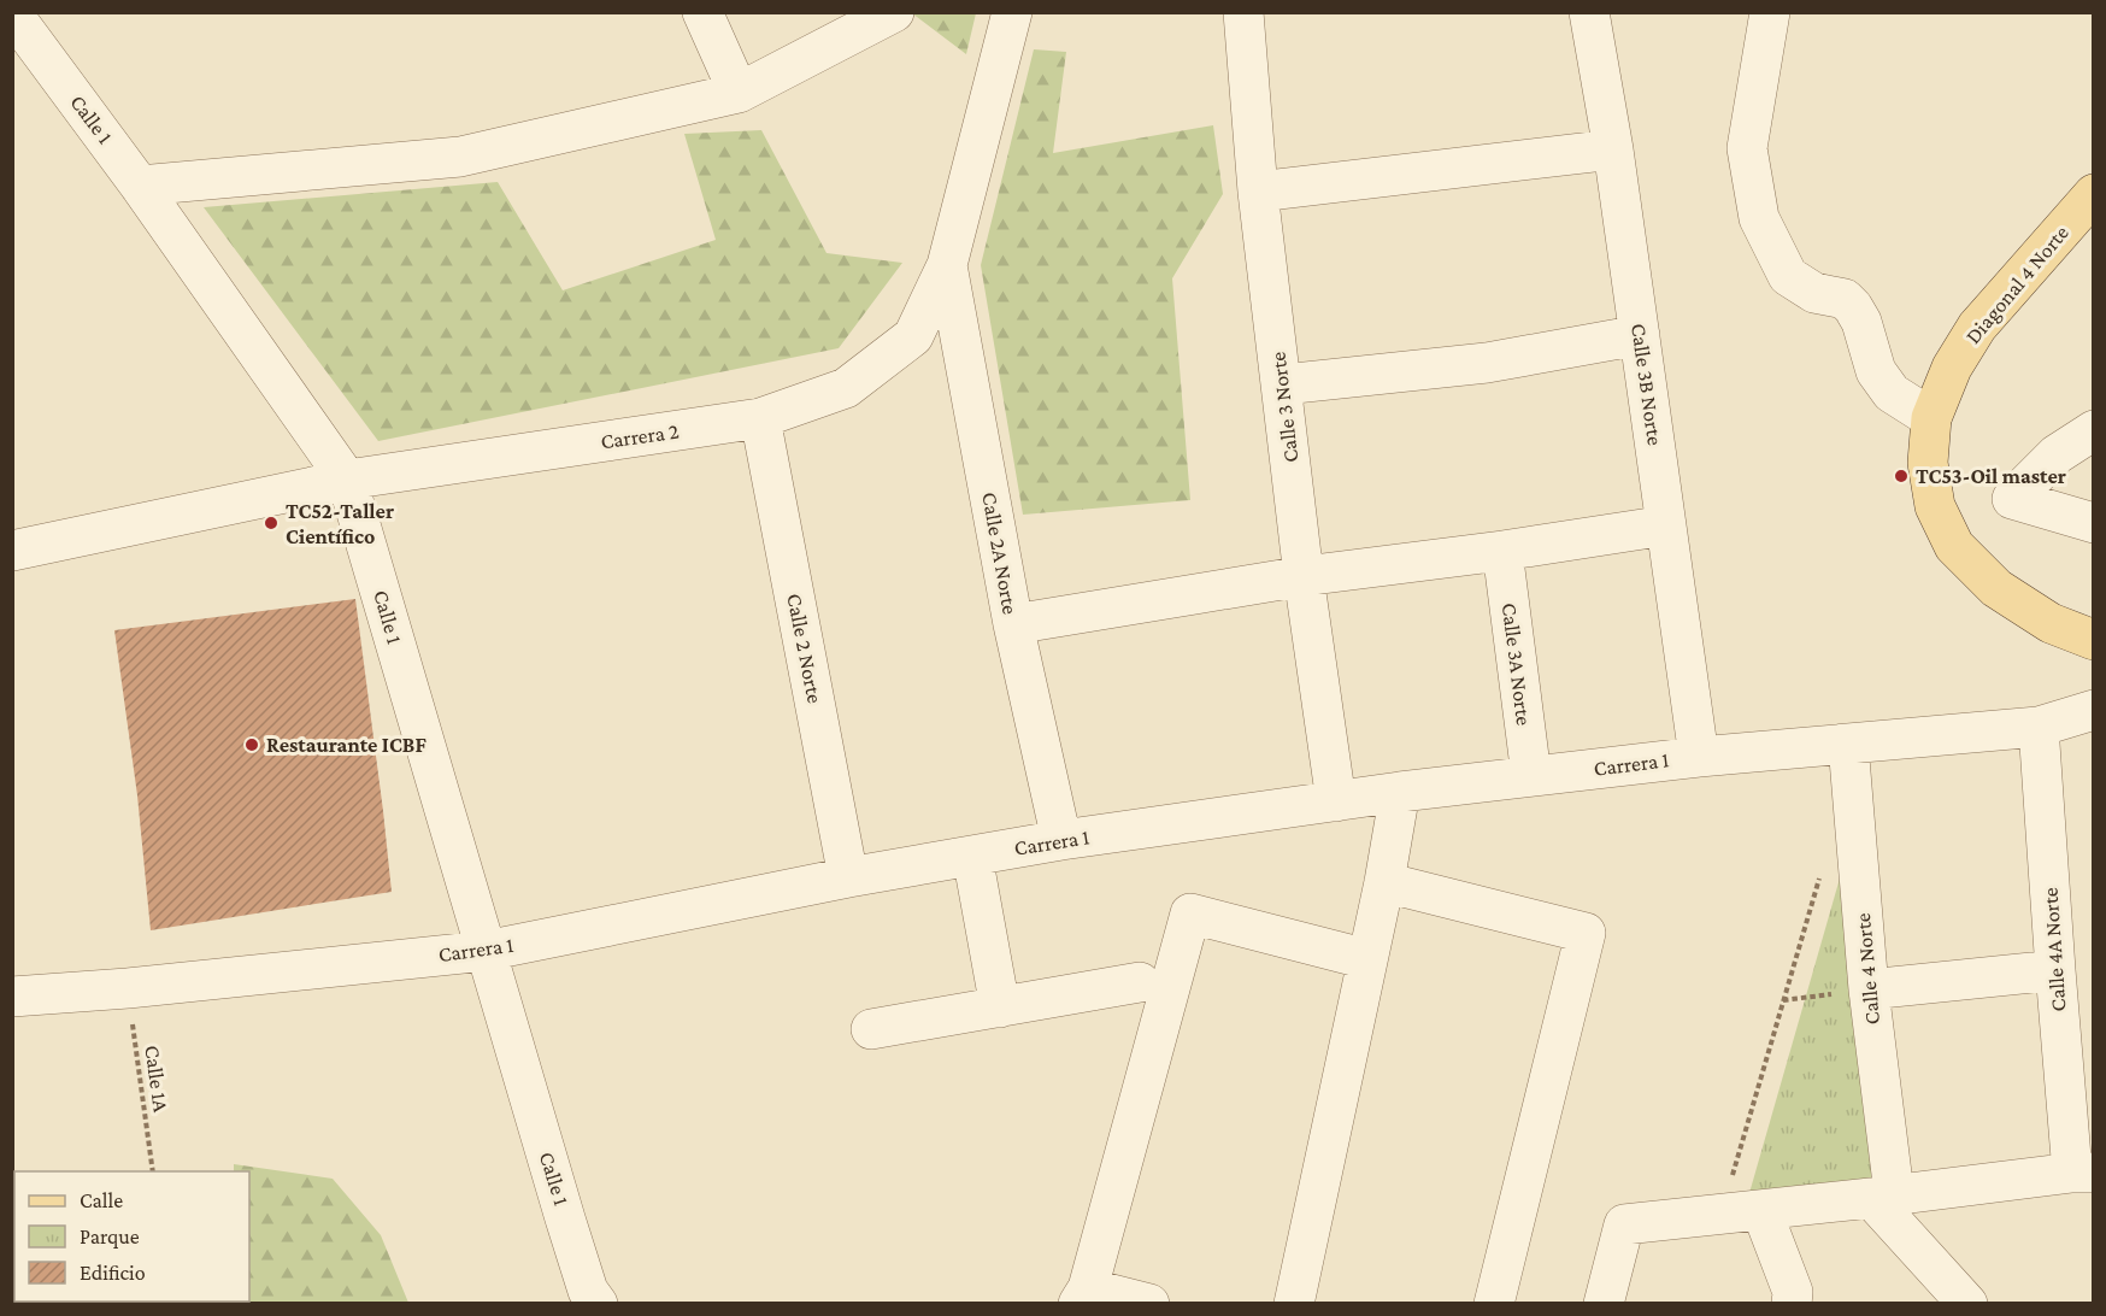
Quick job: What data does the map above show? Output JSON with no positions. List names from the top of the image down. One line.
{"streets":{"main road":["Diagonal 4 Norte"],"street":["Calle 1","Calle 3B Norte","Calle 3 Norte","Carrera 2","Calle 2A Norte","Calle 2 Norte","Calle 3A Norte","Carrera 1","Calle 4A Norte","Calle 4 Norte"],"path":["Calle 1A"]},"crossings":[["Calle 1","Carrera 2"],["Calle 1","Carrera 1"],["Calle 3B Norte","Carrera 1"],["Calle 3 Norte","Carrera 1"],["Carrera 2","Calle 2A Norte"],["Carrera 2","Calle 2 Norte"],["Calle 2A Norte","Carrera 1"],["Calle 2 Norte","Carrera 1"],["Calle 3A Norte","Carrera 1"],["Carrera 1","Calle 4A Norte"],["Carrera 1","Calle 4 Norte"],["Carrera 1","Calle 1A"]],"places":["TC53-Oil master","TC52-Taller Científico","Restaurante ICBF"],"legend":["Calle","Parque","Edificio"]}
